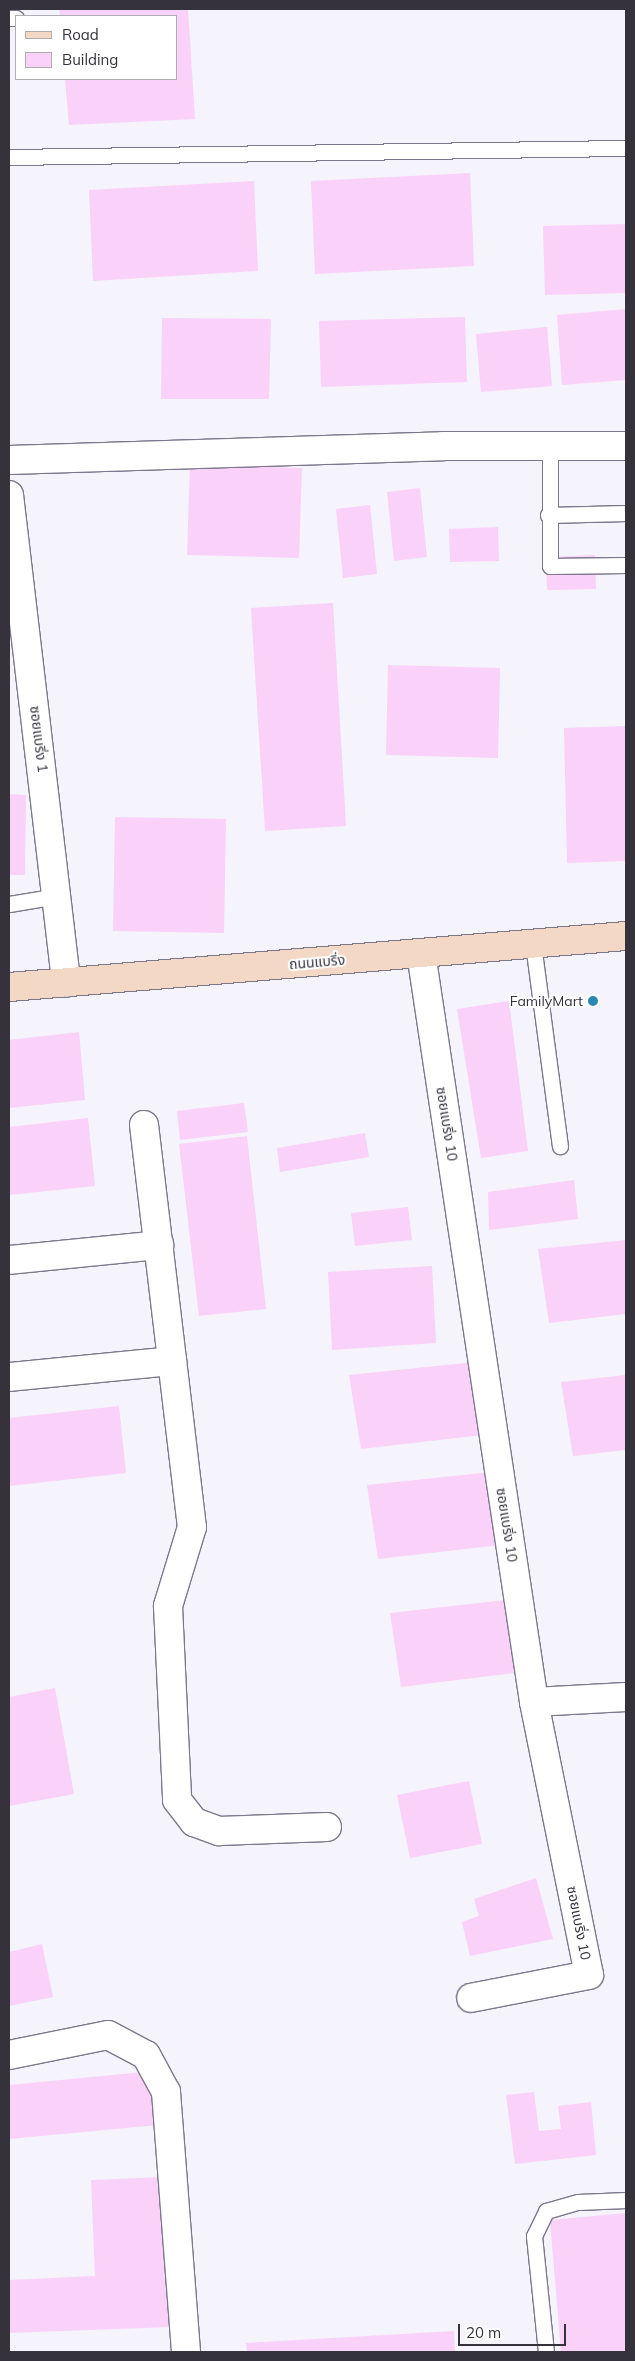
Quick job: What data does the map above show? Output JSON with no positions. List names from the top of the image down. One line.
{"streets":{"main road":["ถนนแบริ่ง"],"street":["ซอยแบริ่ง 1","ซอยแบริ่ง 10"]},"crossings":[["ซอยแบริ่ง 1","ถนนแบริ่ง"],["ถนนแบริ่ง","ซอยแบริ่ง 10"]],"places":["FamilyMart"],"legend":["Road","Building"],"scale_bar":"20 m"}
